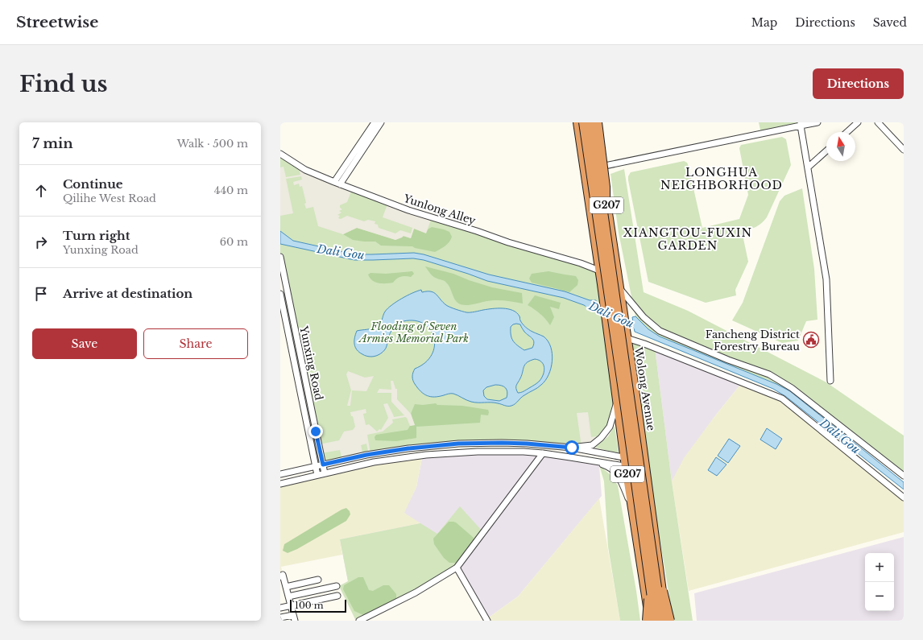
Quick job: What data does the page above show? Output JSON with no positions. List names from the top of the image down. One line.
{"streets":{"highway":["G207","Wolong Avenue"],"street":["Yunlong Alley","Yunxing Road"]},"crossings":[["G207","Yunlong Alley"]],"districts":["LONGHUA NEIGHBORHOOD","XIANGTOU-FUXIN GARDEN"],"water":["Dali Gou"],"parks":["Flooding of Seven Armies Memorial Park"],"places":{"public building":["Fancheng District Forestry Bureau"]},"scale_bar":"100 m","north":"top","page":{"header":"Streetwise","nav":["Map","Directions","Saved"],"buttons":["Directions",["Save","Share"]],"title":"Find us","heading":["7 min","Walk · 500 m"],"list":[["Continue","Qilihe West Road","440 m"],["Turn right","Yunxing Road","60 m"],"Arrive at destination"],"map_buttons":["+","−"],"scale":"100 m"}}
